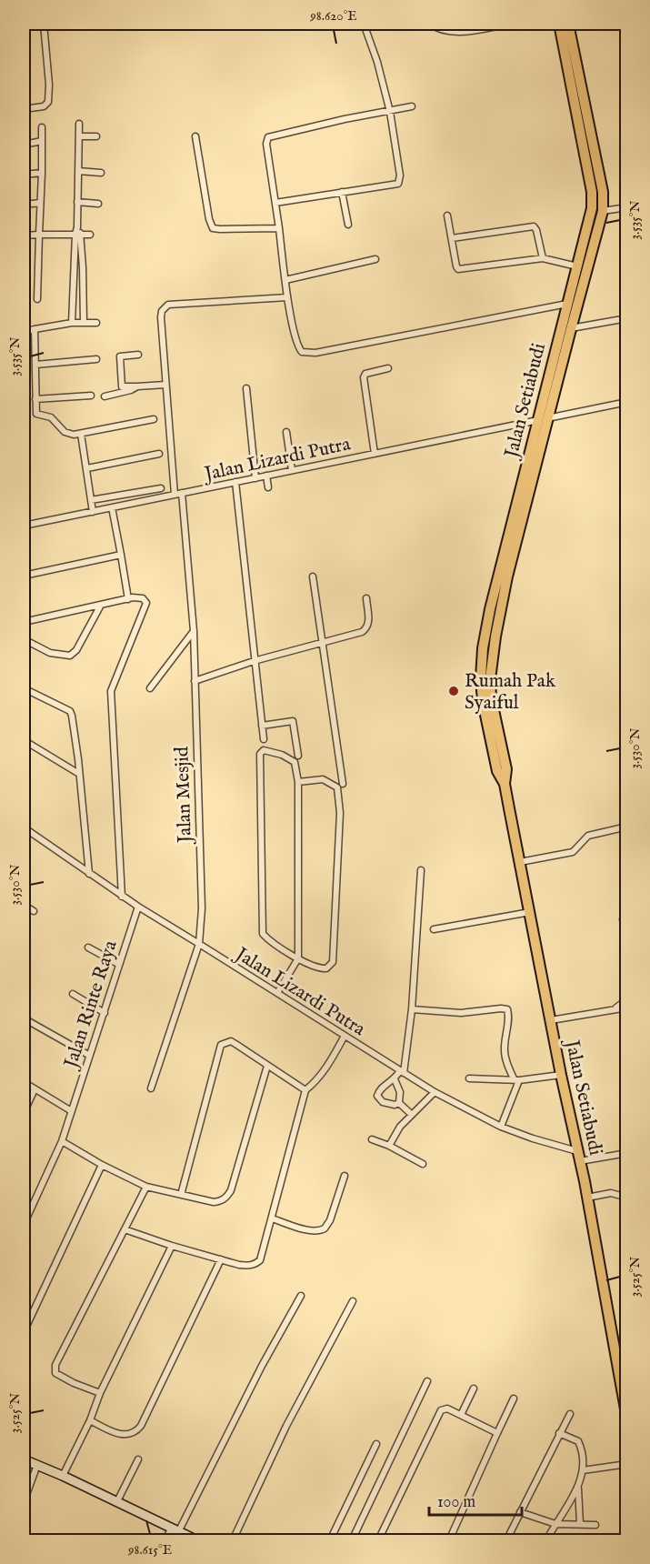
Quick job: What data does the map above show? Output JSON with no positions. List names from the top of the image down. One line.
{"streets":{"main road":["Jalan Setiabudi"],"street":["Jalan Lizardi Putra","Jalan Mesjid","Jalan Rinte Raya"]},"crossings":[["Jalan Setiabudi","Jalan Lizardi Putra"],["Jalan Lizardi Putra","Jalan Mesjid"],["Jalan Lizardi Putra","Jalan Rinte Raya"]],"places":["Rumah Pak Syaiful"],"scale_bar":"100 m","coordinates":["98.620°E","3.535°N","3.530°N","3.525°N","98.615°E"]}
